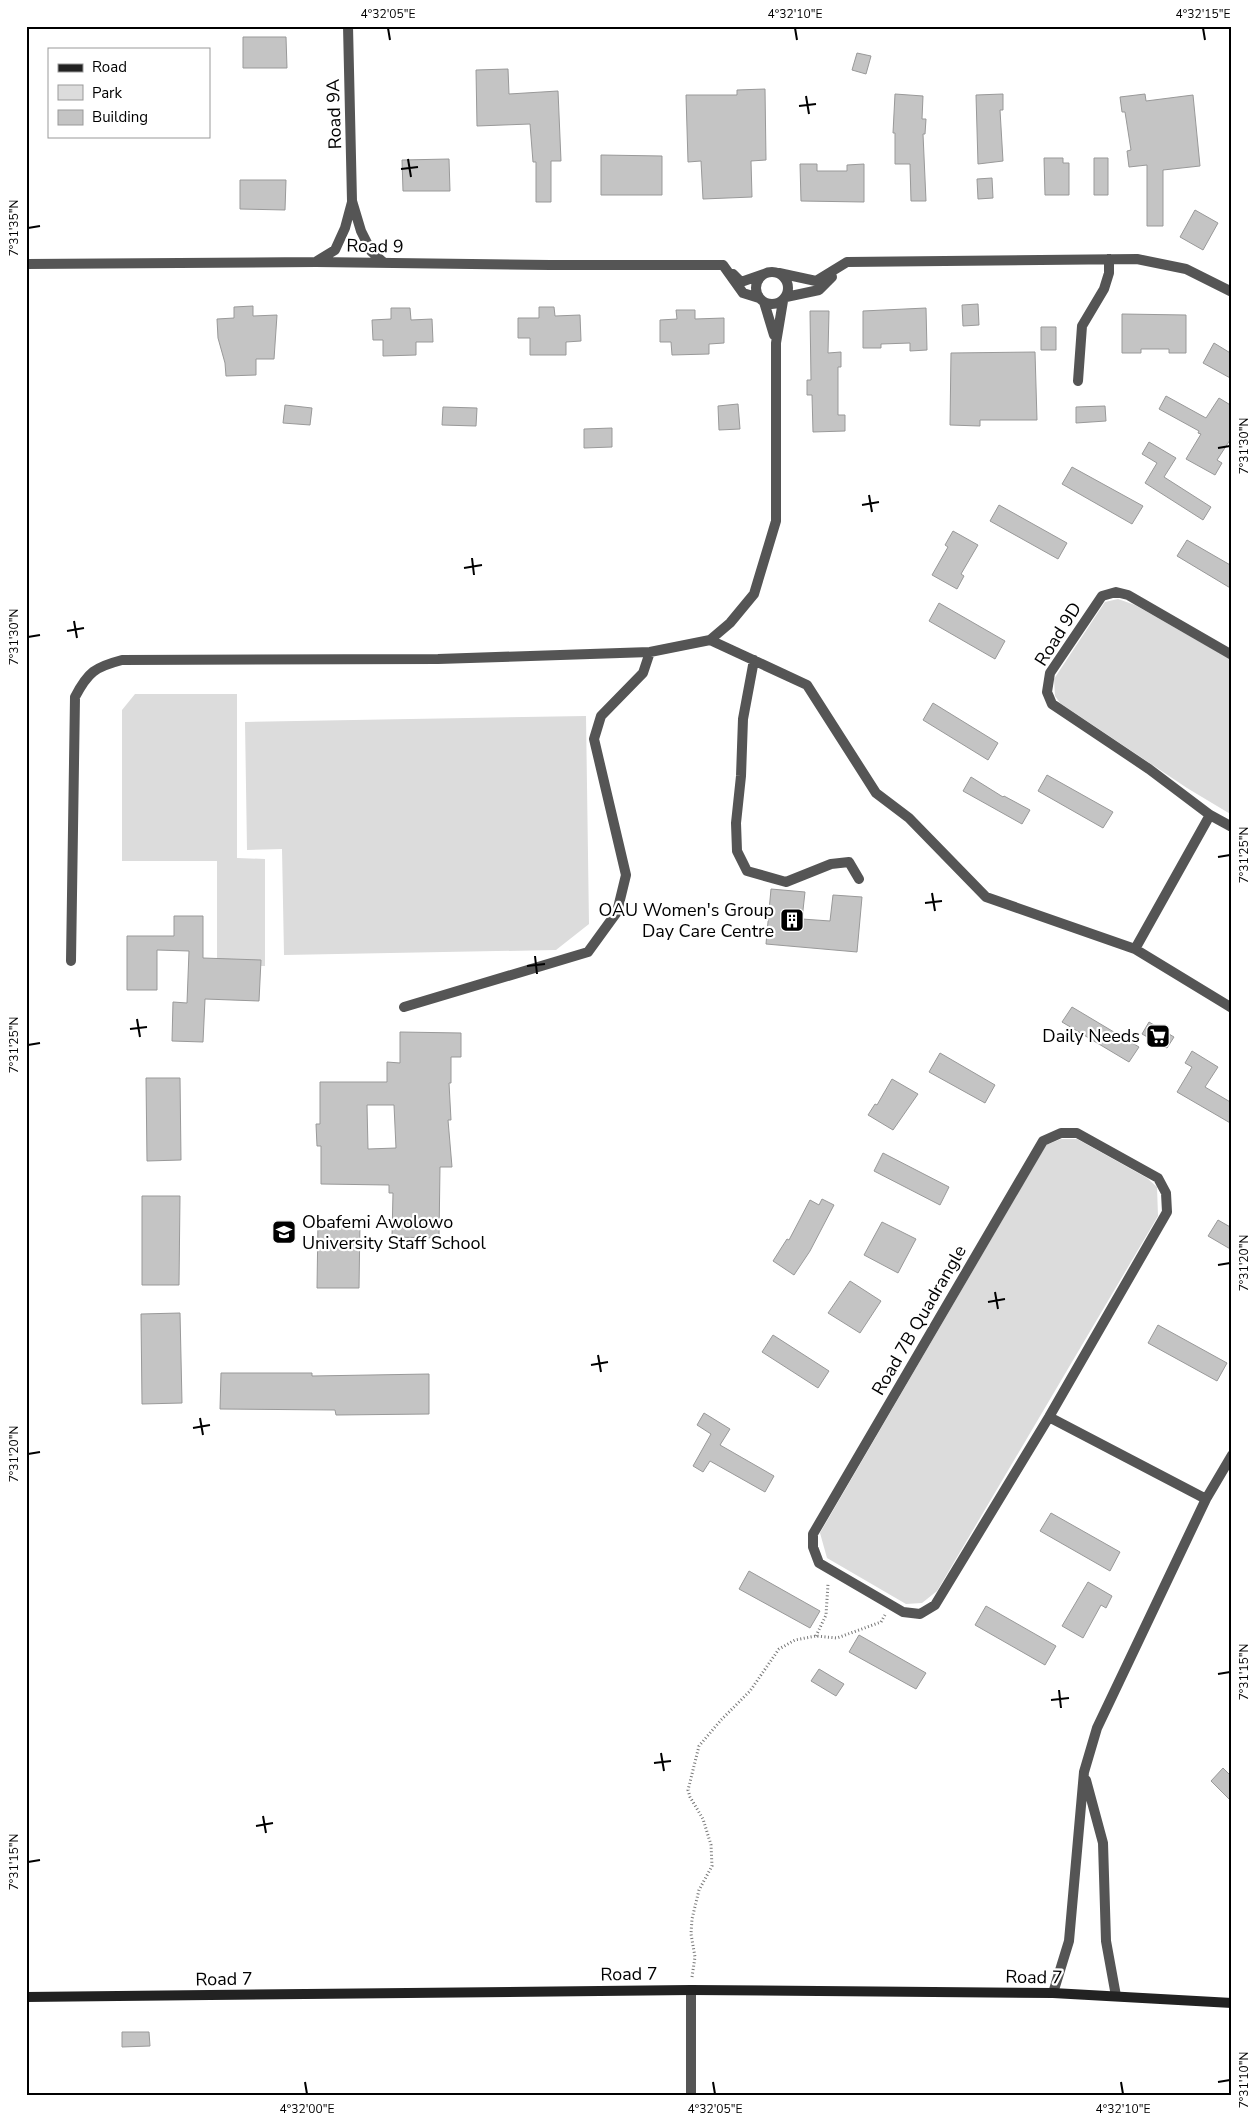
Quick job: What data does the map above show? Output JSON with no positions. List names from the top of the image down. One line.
{"streets":{"street":["Road 9A","Road 9","Road 9D","Road 7B Quadrangle","Road 7"]},"places":{"building":["OAU Women's Group Day Care Centre"],"supermarket":["Daily Needs"],"school or university":["Obafemi Awolowo University Staff School"]},"legend":["Road","Park","Building"],"coordinates":["4°32'05\"E","4°32'10\"E","4°32'15\"E","7°31'35\"N","7°31'30\"N","7°31'25\"N","7°31'20\"N","7°31'15\"N","7°31'10\"N","4°32'00\"E"]}
